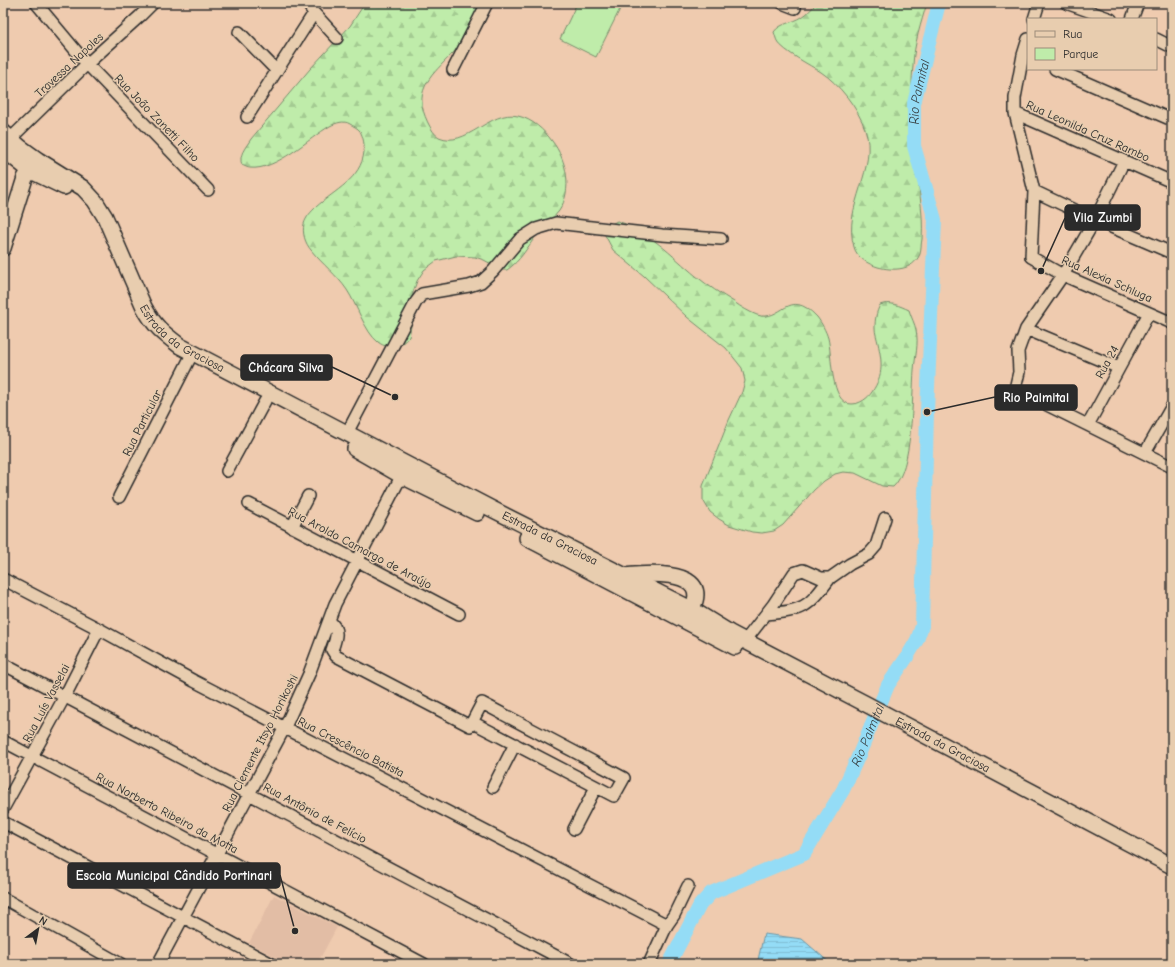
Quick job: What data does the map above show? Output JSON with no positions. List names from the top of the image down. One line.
{"streets":{"main road":["Estrada da Graciosa"],"street":["Travessa Napoles","Rua João Zanetti Filho","Rua Leonilda Cruz Rambo","Rua Alexia Schluga","Rua 24","Rua Particular","Rua Aroldo Camargo de Araújo","Rua Luís Vasselai","Rua Clemente Itsyo Horikoshi","Rua Crescêncio Batista","Rua Norberto Ribeiro da Motta","Rua Antônio de Felício"]},"crossings":[["Travessa Napoles","Rua João Zanetti Filho"],["Travessa Napoles","Estrada da Graciosa"],["Rua Alexia Schluga","Rua 24"],["Estrada da Graciosa","Rua Particular"],["Estrada da Graciosa","Rua Clemente Itsyo Horikoshi"],["Rua Aroldo Camargo de Araújo","Rua Clemente Itsyo Horikoshi"],["Rua Luís Vasselai","Rua Crescêncio Batista"],["Rua Luís Vasselai","Rua Norberto Ribeiro da Motta"],["Rua Luís Vasselai","Rua Antônio de Felício"],["Rua Clemente Itsyo Horikoshi","Rua Crescêncio Batista"],["Rua Clemente Itsyo Horikoshi","Rua Norberto Ribeiro da Motta"],["Rua Clemente Itsyo Horikoshi","Rua Antônio de Felício"]],"water":["Rio Palmital"],"places":["Vila Zumbi","Chácara Silva","Rio Palmital","Escola Municipal Cândido Portinari"],"legend":["Rua","Parque"],"north":"top right"}
